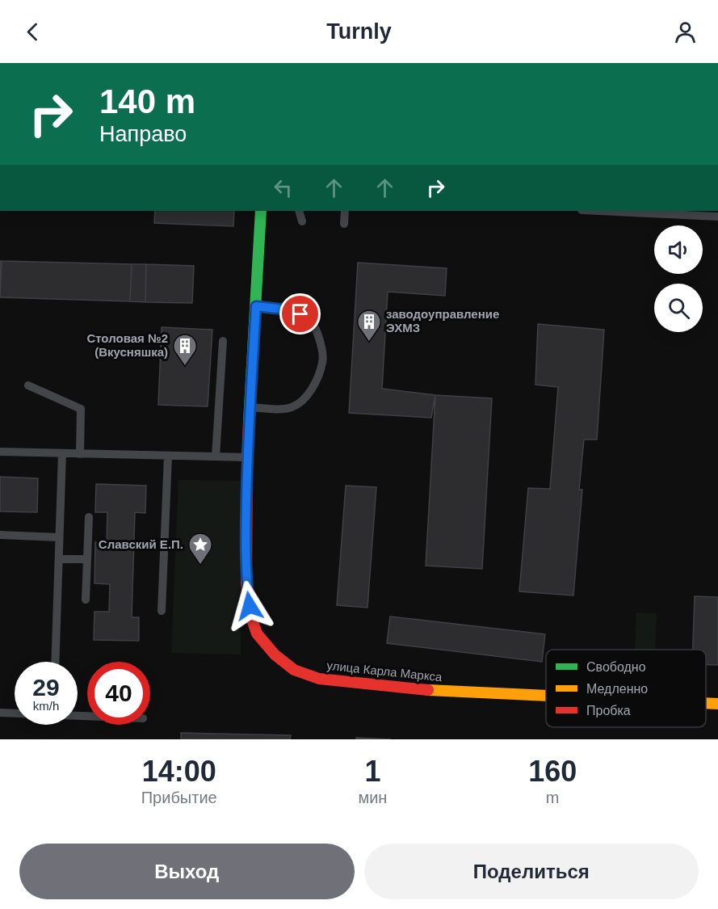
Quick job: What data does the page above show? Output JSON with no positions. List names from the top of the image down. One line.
{"streets":{"street":["улица Карла Маркса"]},"places":{"building":["заводоуправление ЭХМЗ","Столовая №2 (Вкусняшка)"],"place":["Славский Е.П."]},"legend":["Свободно","Медленно","Пробка"],"page":{"header":"Turnly","turn":["140 m","Направо"],"speed":"29 km/h","limit":"40","eta":["14:00","Прибытие","1","мин","160","m"],"buttons":["Выход","Поделиться"]}}
